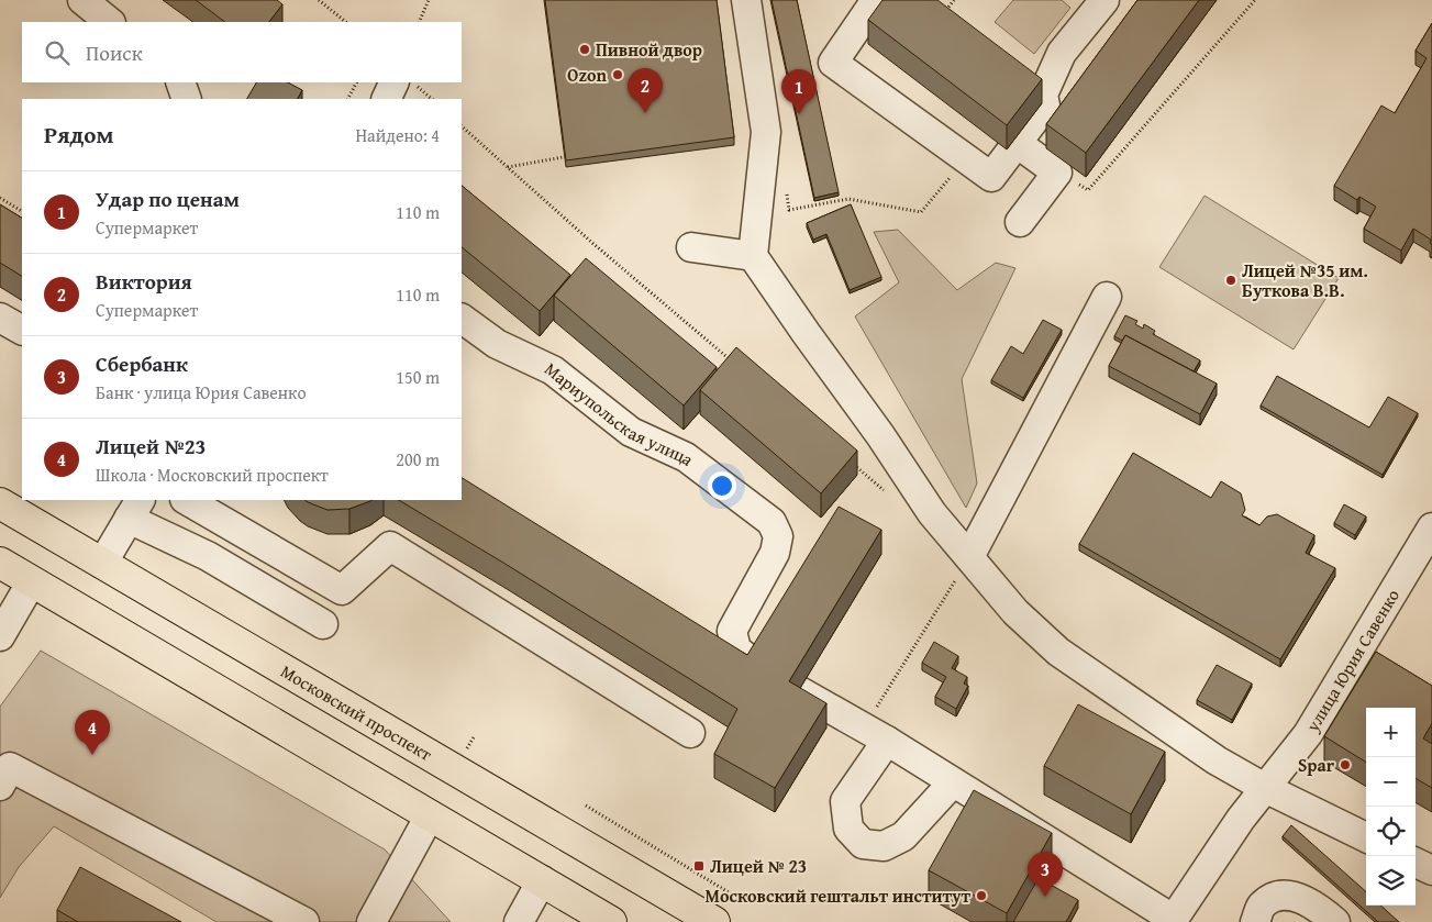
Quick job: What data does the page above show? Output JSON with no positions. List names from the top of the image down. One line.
{"streets":{"main road":["Московский проспект"],"street":["Мариупольская улица","улица Юрия Савенко"]},"places":{"other":["Пивной двор","Ozon","Лицей №35 им. Буткова В.В.","Spar","Московский гештальт институт"],"transit":["Лицей № 23"]},"page":{"search":"Поиск","pins":["2","1","4","3"],"heading":["Рядом","Найдено: 4"],"list":[{"mark":"1","name":"Удар по ценам","note":"Супермаркет","value":"110 m"},{"mark":"2","name":"Виктория","note":"Супермаркет","value":"110 m"},{"mark":"3","name":"Сбербанк","note":"Банк · улица Юрия Савенко","value":"150 m"},{"mark":"4","name":"Лицей №23","note":"Школа · Московский проспект","value":"200 m"}],"map_buttons":["+","−"]}}
